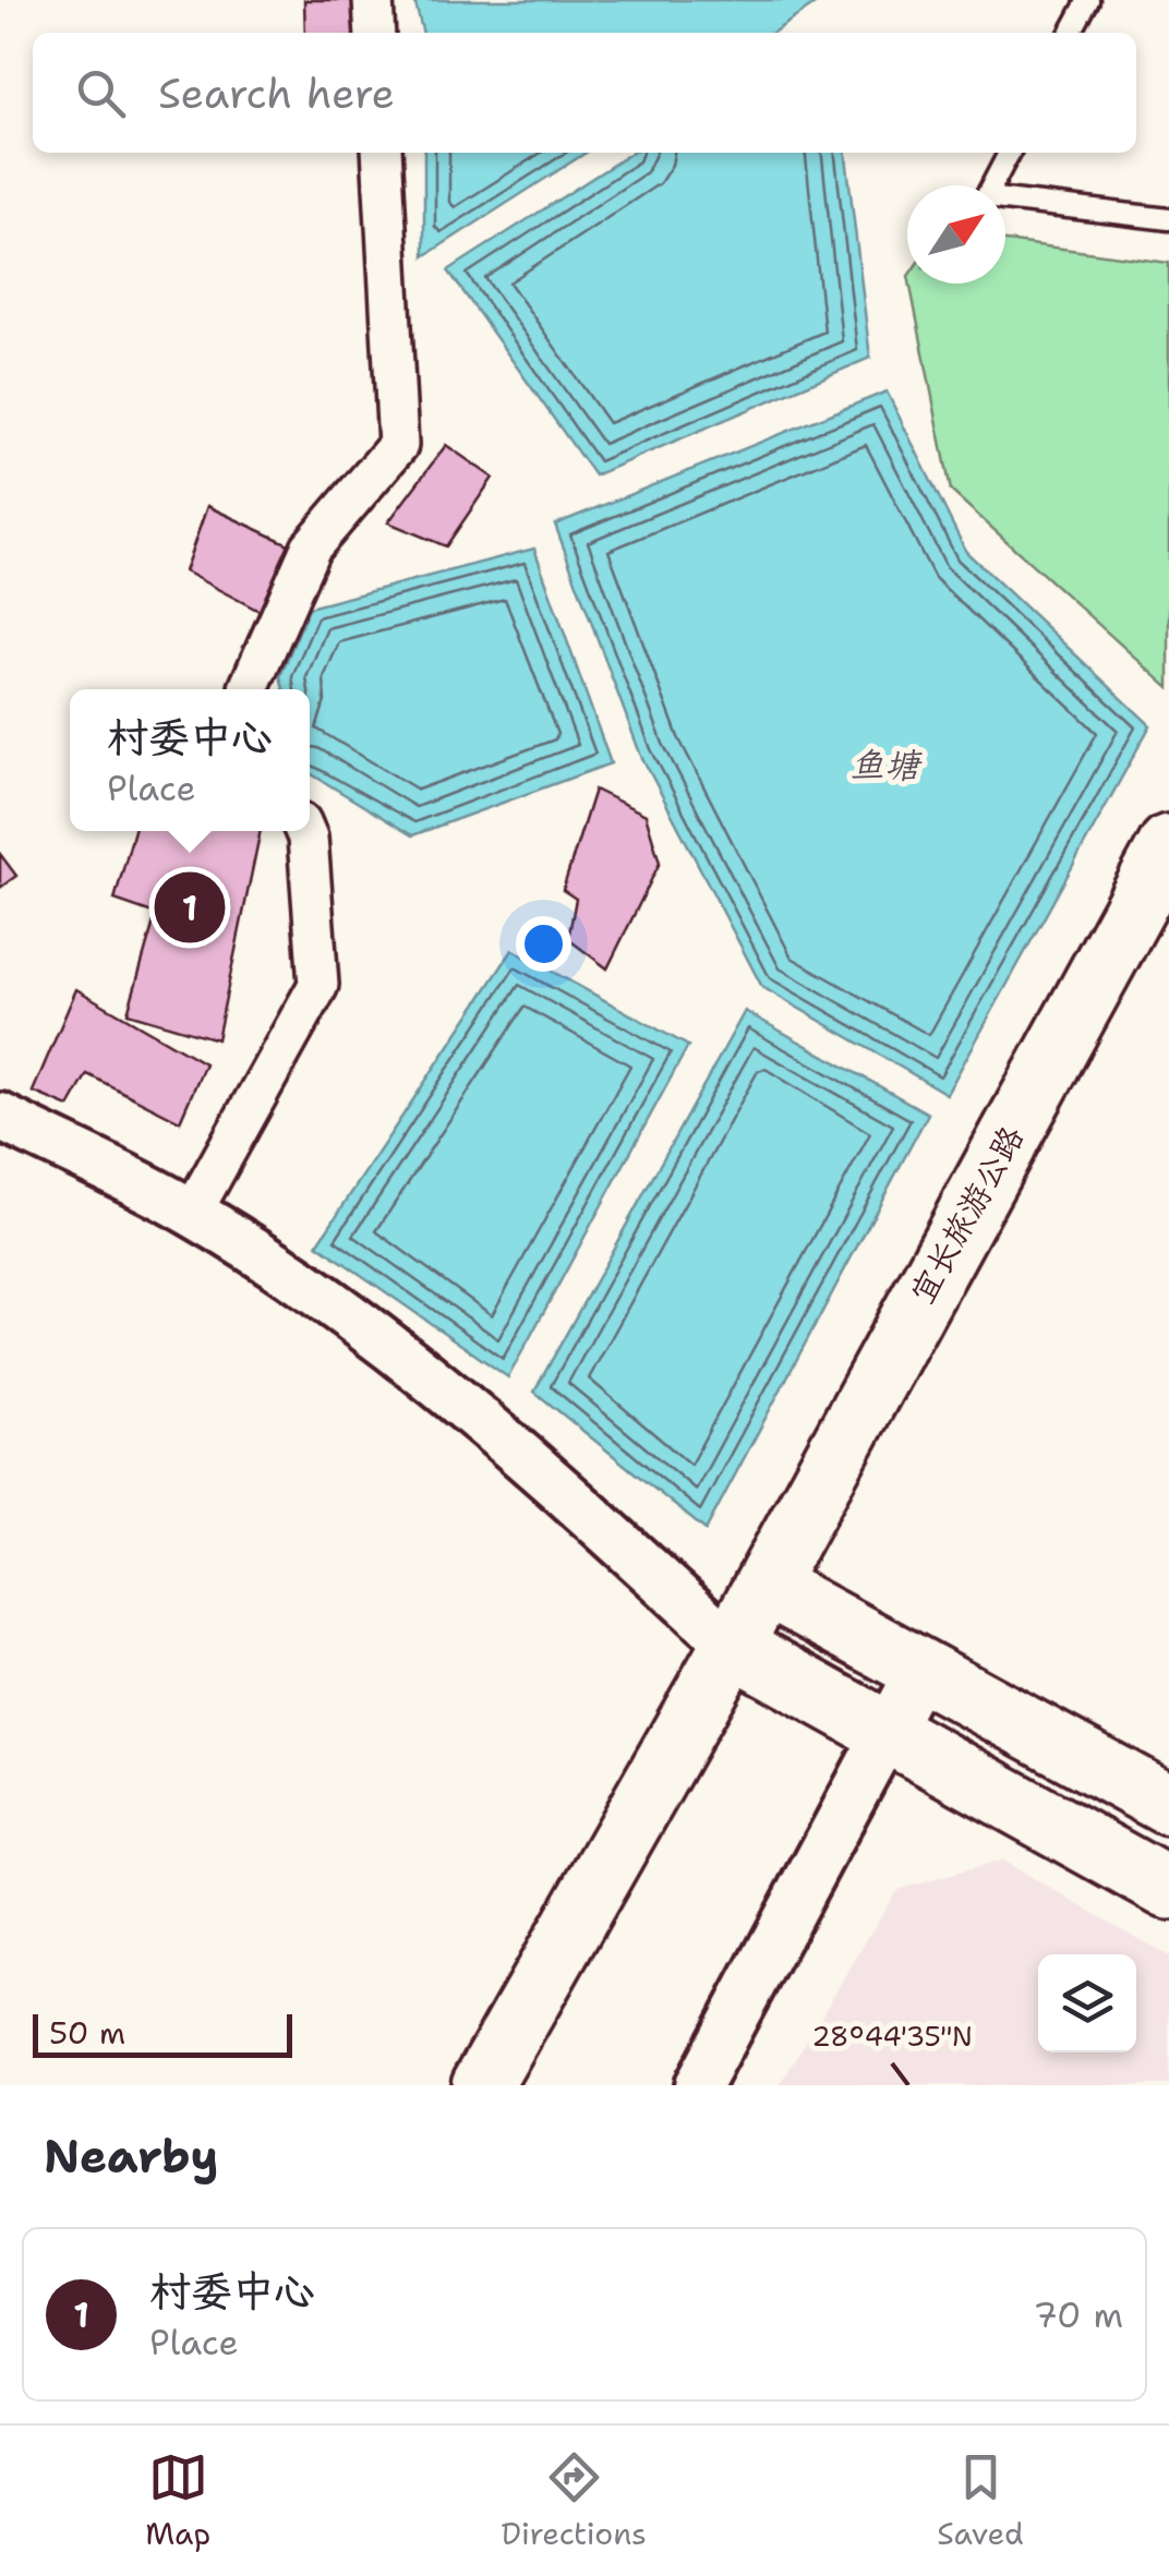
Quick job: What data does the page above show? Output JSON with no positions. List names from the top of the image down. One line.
{"streets":{"main road":["宜长旅游公路"]},"water":["鱼塘"],"scale_bar":"50 m","north":"top right","page":{"search":"Search here","popup":["村委中心","Place"],"pins":"1","scale":"50 m","heading":"Nearby","list":[{"mark":"1","name":"村委中心","note":"Place","value":"70 m"}],"nav":["Map","Directions","Saved"]},"coordinates":["28°44'35\"N"]}
